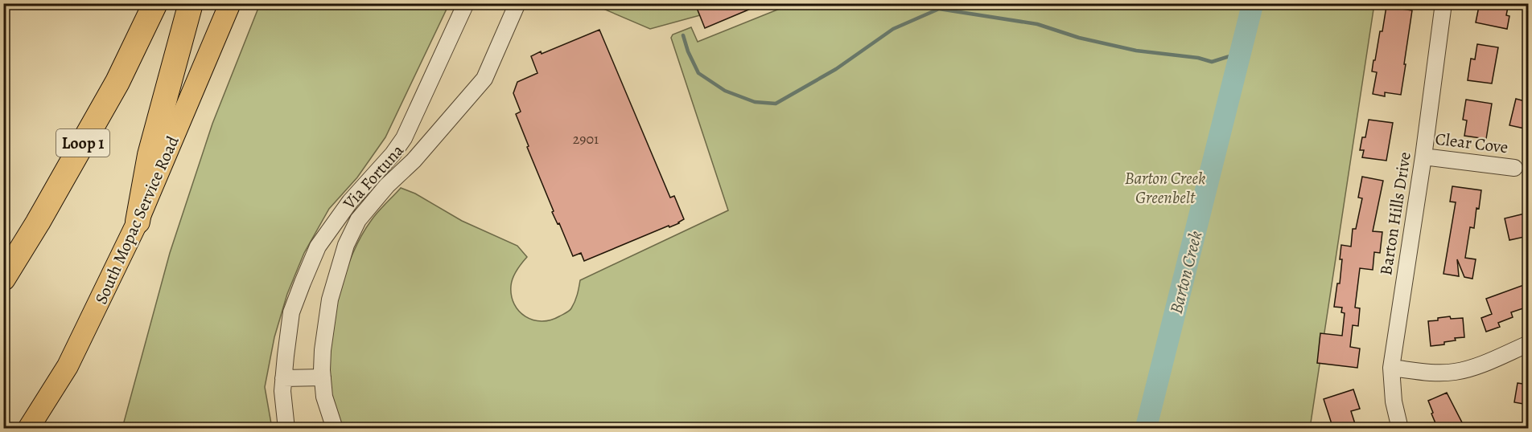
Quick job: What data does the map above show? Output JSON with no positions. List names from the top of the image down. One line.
{"streets":{"highway":["Loop 1"],"main road":["South Mopac Service Road"],"street":["Clear Cove","Via Fortuna","Barton Hills Drive"]},"crossings":[["Clear Cove","Barton Hills Drive"]],"water":["Barton Creek"],"parks":["Barton Creek Greenbelt"],"house_numbers":["2901"]}
